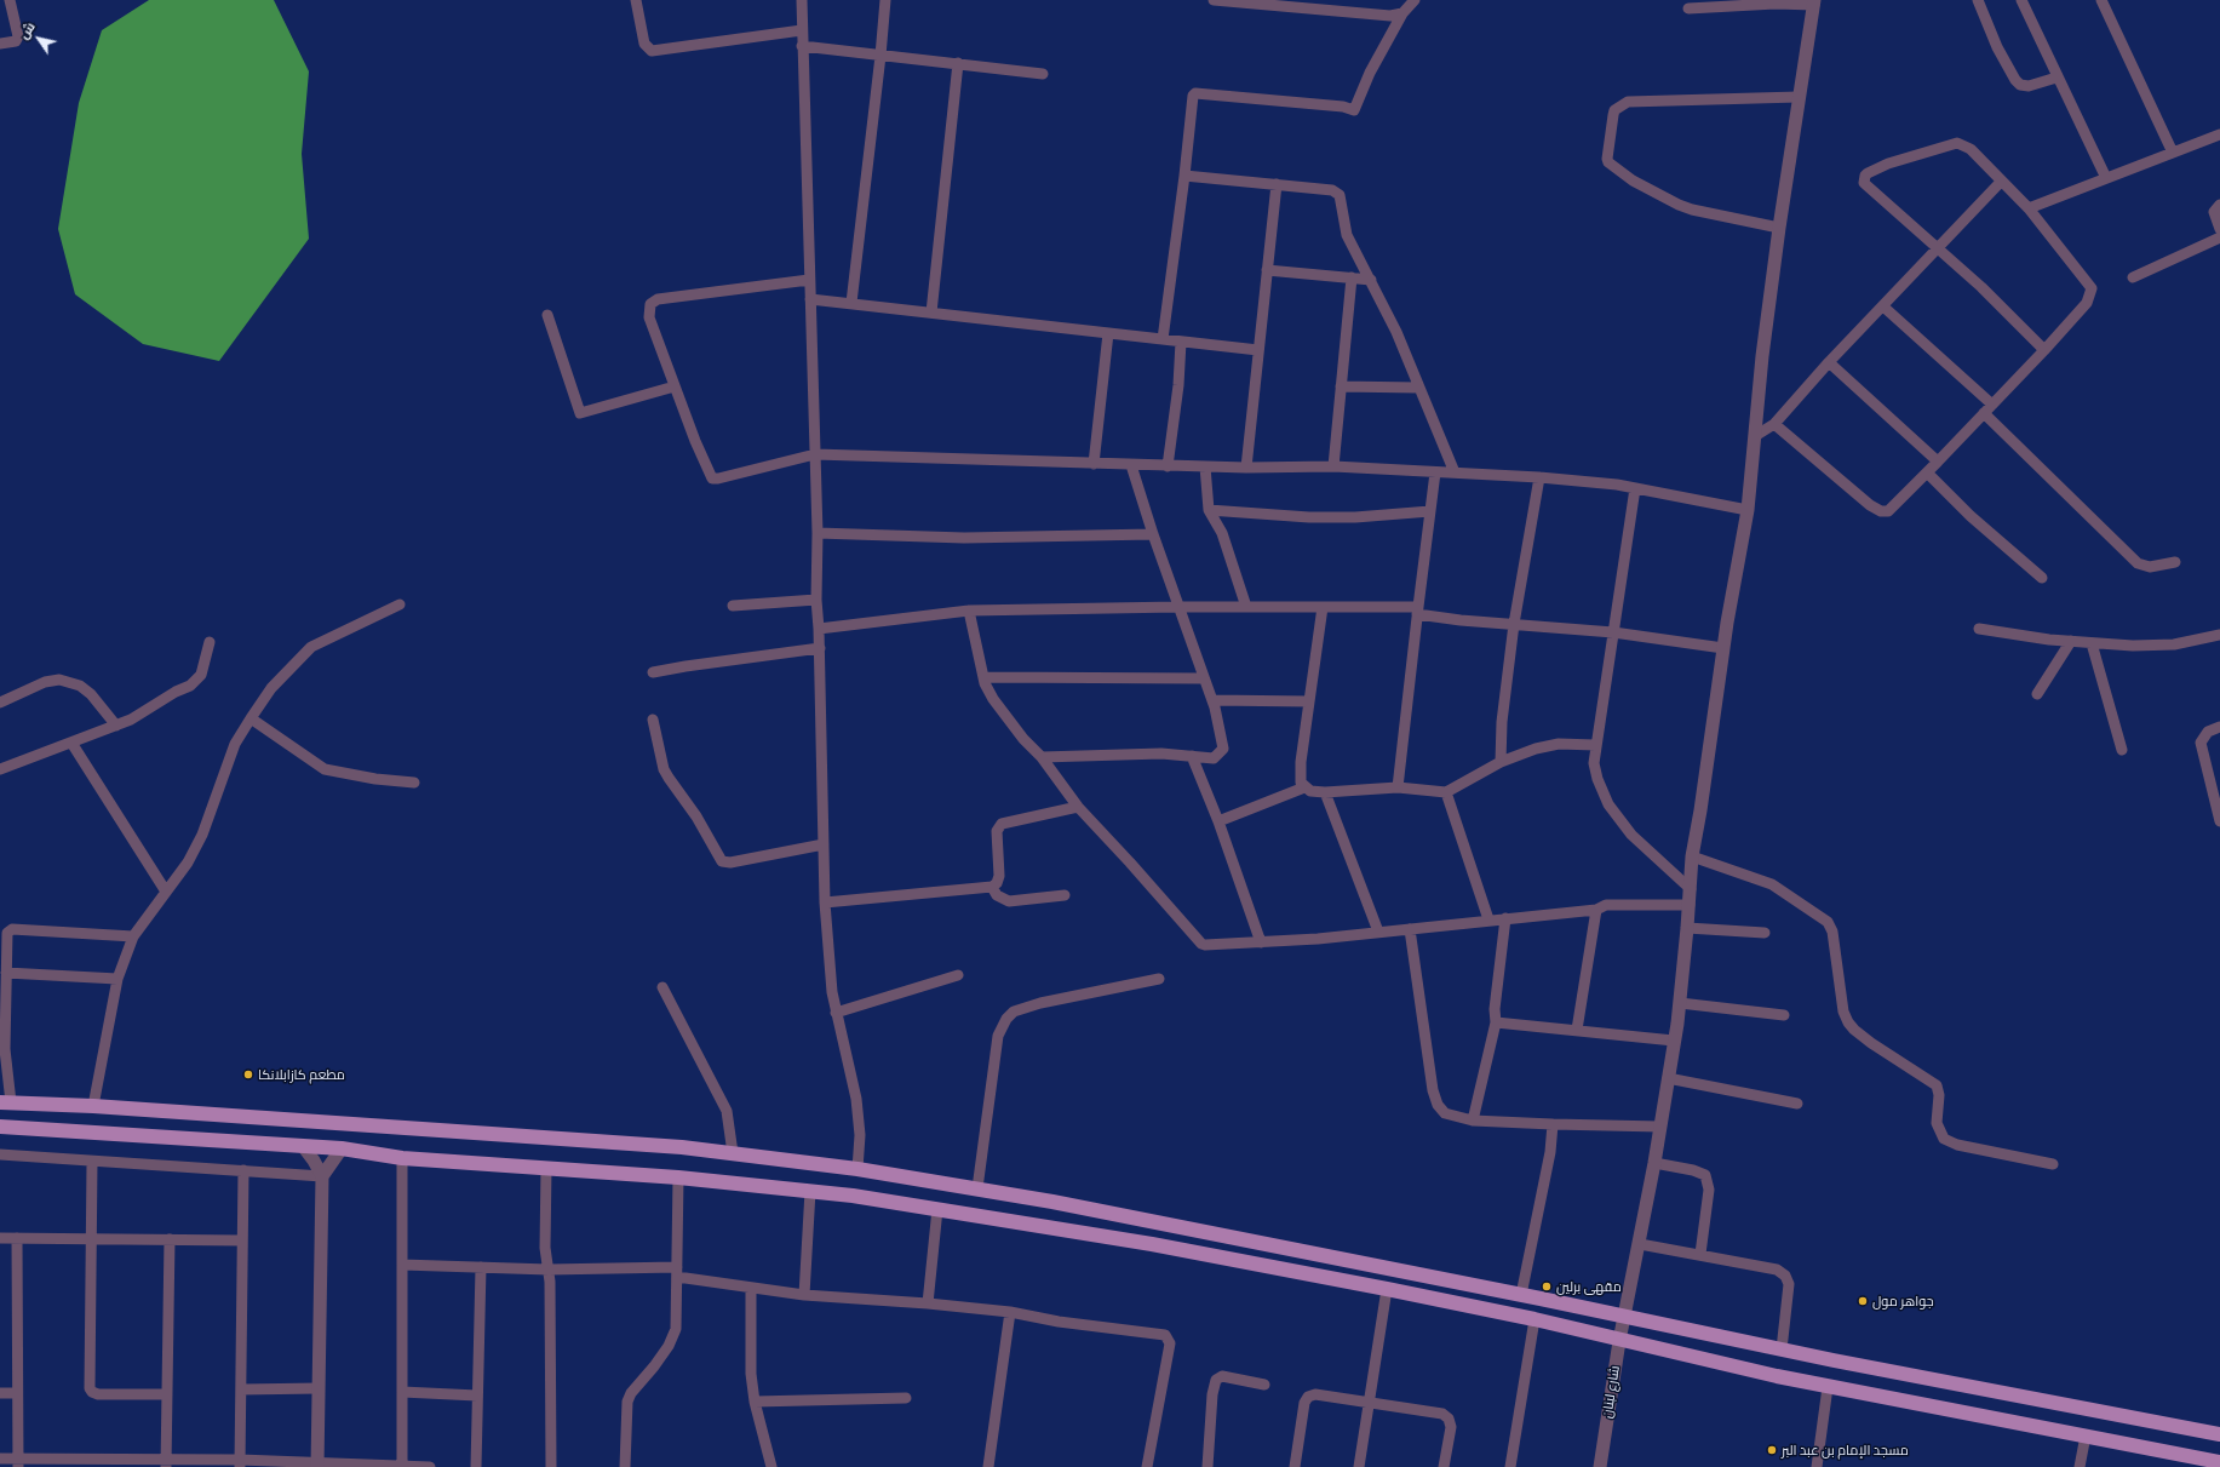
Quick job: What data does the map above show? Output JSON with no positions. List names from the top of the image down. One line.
{"streets":{"street":["شارع لبنان"]},"places":["مطعم كازابلانكا","مقهى برلين","جواهر مول","مسجد الإمام بن عبد البر"],"north":"top left"}
